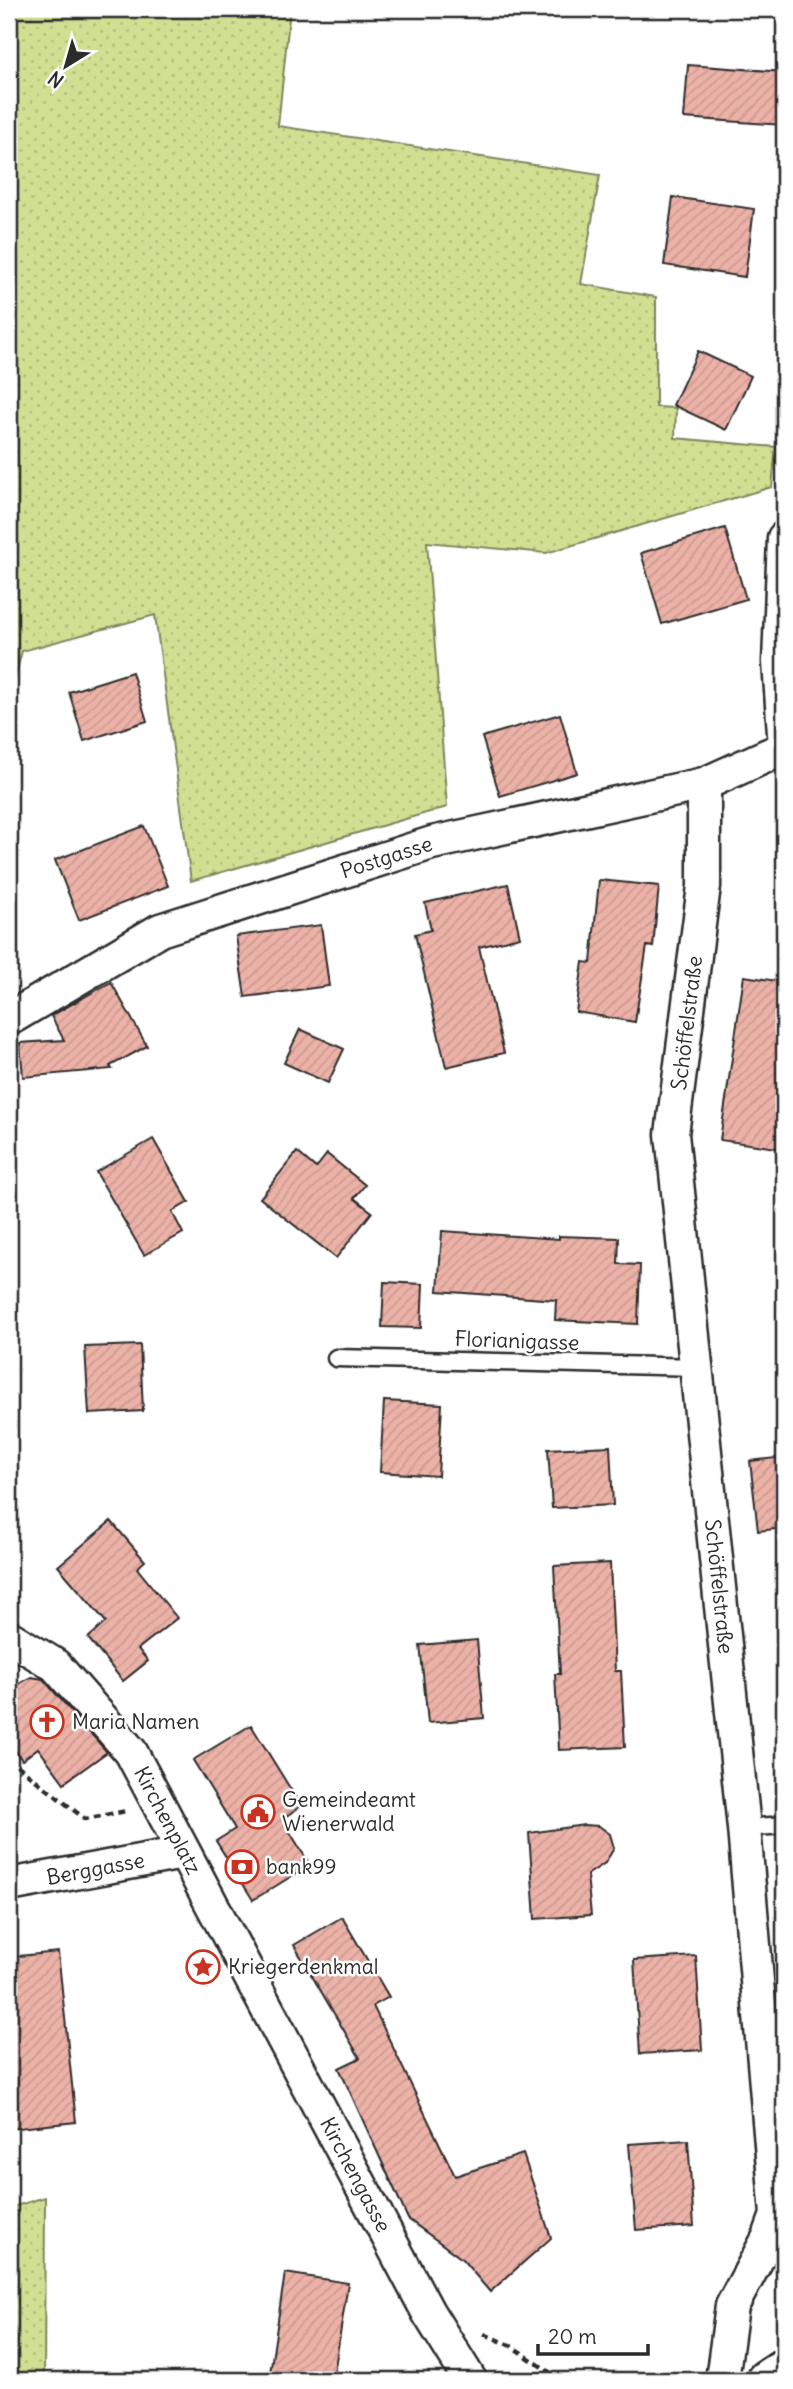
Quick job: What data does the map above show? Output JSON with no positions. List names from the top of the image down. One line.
{"streets":{"street":["Postgasse","Schöffelstraße","Kirchenplatz","Berggasse","Kirchengasse"],"lane":["Florianigasse"]},"crossings":[["Postgasse","Schöffelstraße"],["Schöffelstraße","Florianigasse"],["Kirchenplatz","Berggasse"],["Kirchenplatz","Kirchengasse"]],"places":{"church":["Maria Namen"],"public building":["Gemeindeamt Wienerwald"],"bank":["bank99"],"place":["Kriegerdenkmal"]},"scale_bar":"20 m","north":"bottom left"}
